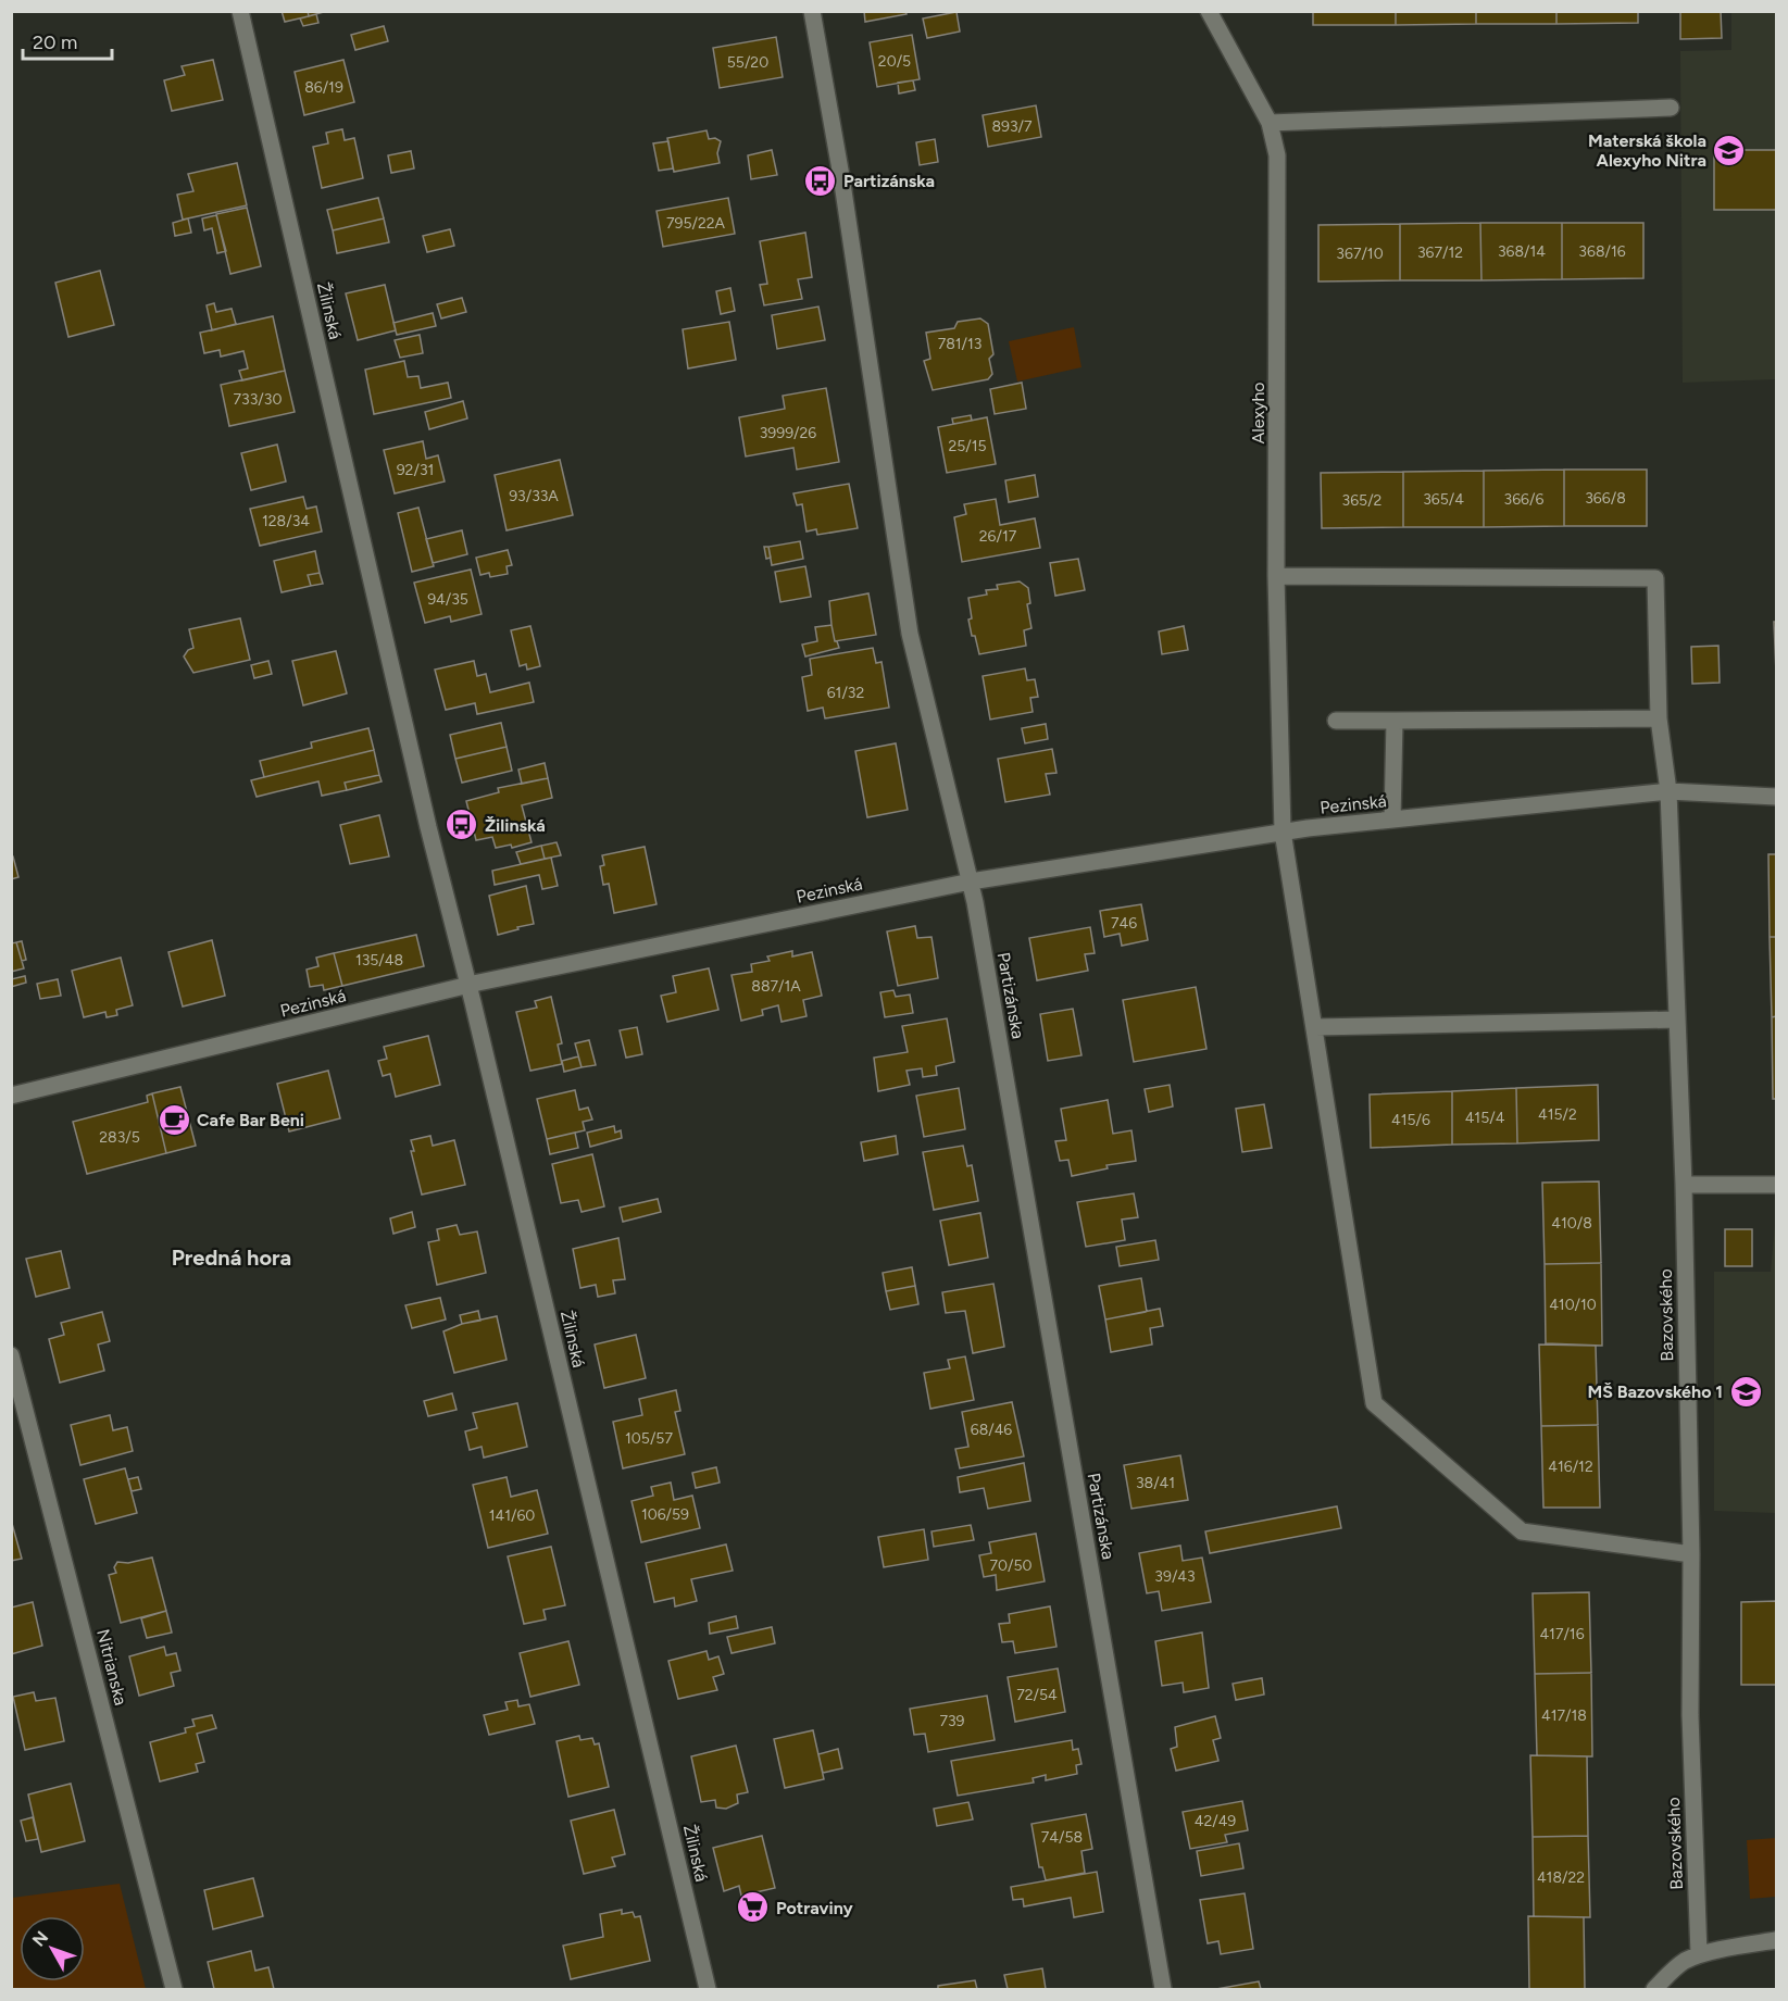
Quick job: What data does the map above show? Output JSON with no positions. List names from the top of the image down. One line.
{"streets":{"street":["Žilinská","Alexyho","Pezinská","Partizánska","Bazovského","Nitrianska"]},"crossings":[["Žilinská","Pezinská"],["Alexyho","Pezinská"],["Alexyho","Bazovského"],["Pezinská","Partizánska"],["Pezinská","Bazovského"]],"districts":["Predná hora"],"places":{"school or university":["Materská škola Alexyho Nitra","MŠ Bazovského 1"],"bus stop":["Partizánska","Žilinská"],"cafe":["Cafe Bar Beni"],"supermarket":["Potraviny"]},"house_numbers":["20/5","55/20","86/19","893/7","795/22A","368/14","368/16","367/12","367/10","781/13","733/30","3999/26","25/15","92/31","93/33A","366/8","365/4","366/6","365/2","128/34","26/17","94/35","61/32","746","135/48","887/1A","415/2","415/4","415/6","283/5","410/8","410/10","68/46","105/57","416/12","38/41","106/59","141/60","70/50","39/43","417/16","72/54","417/18","739","42/49","74/58","418/22"],"scale_bar":"20 m","north":"top left"}
